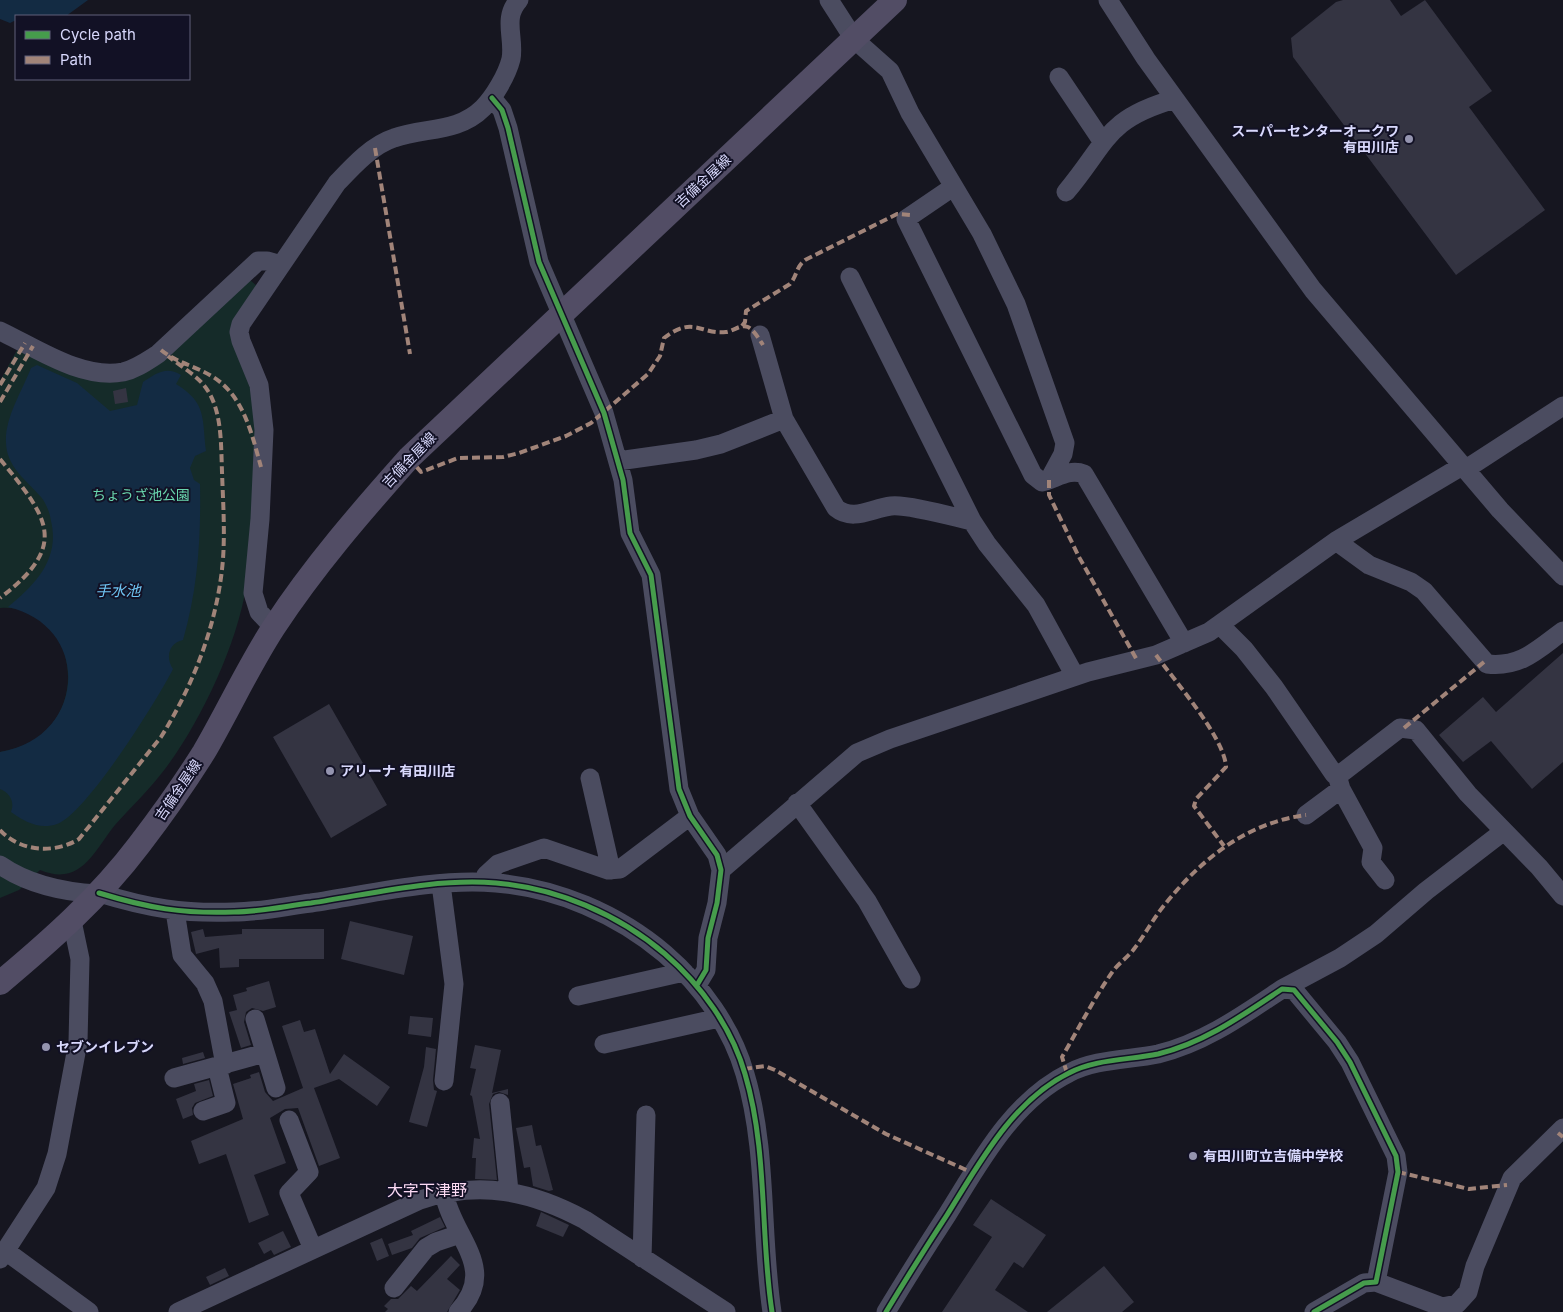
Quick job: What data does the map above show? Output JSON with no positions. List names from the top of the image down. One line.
{"streets":{"main road":["吉備金屋線"]},"districts":["大字下津野"],"water":["手水池"],"parks":["ちょうざ池公園"],"places":["スーパーセンターオークワ 有田川店","アリーナ 有田川店","セブンイレブン","有田川町立吉備中学校"],"legend":["Cycle path","Path"]}
